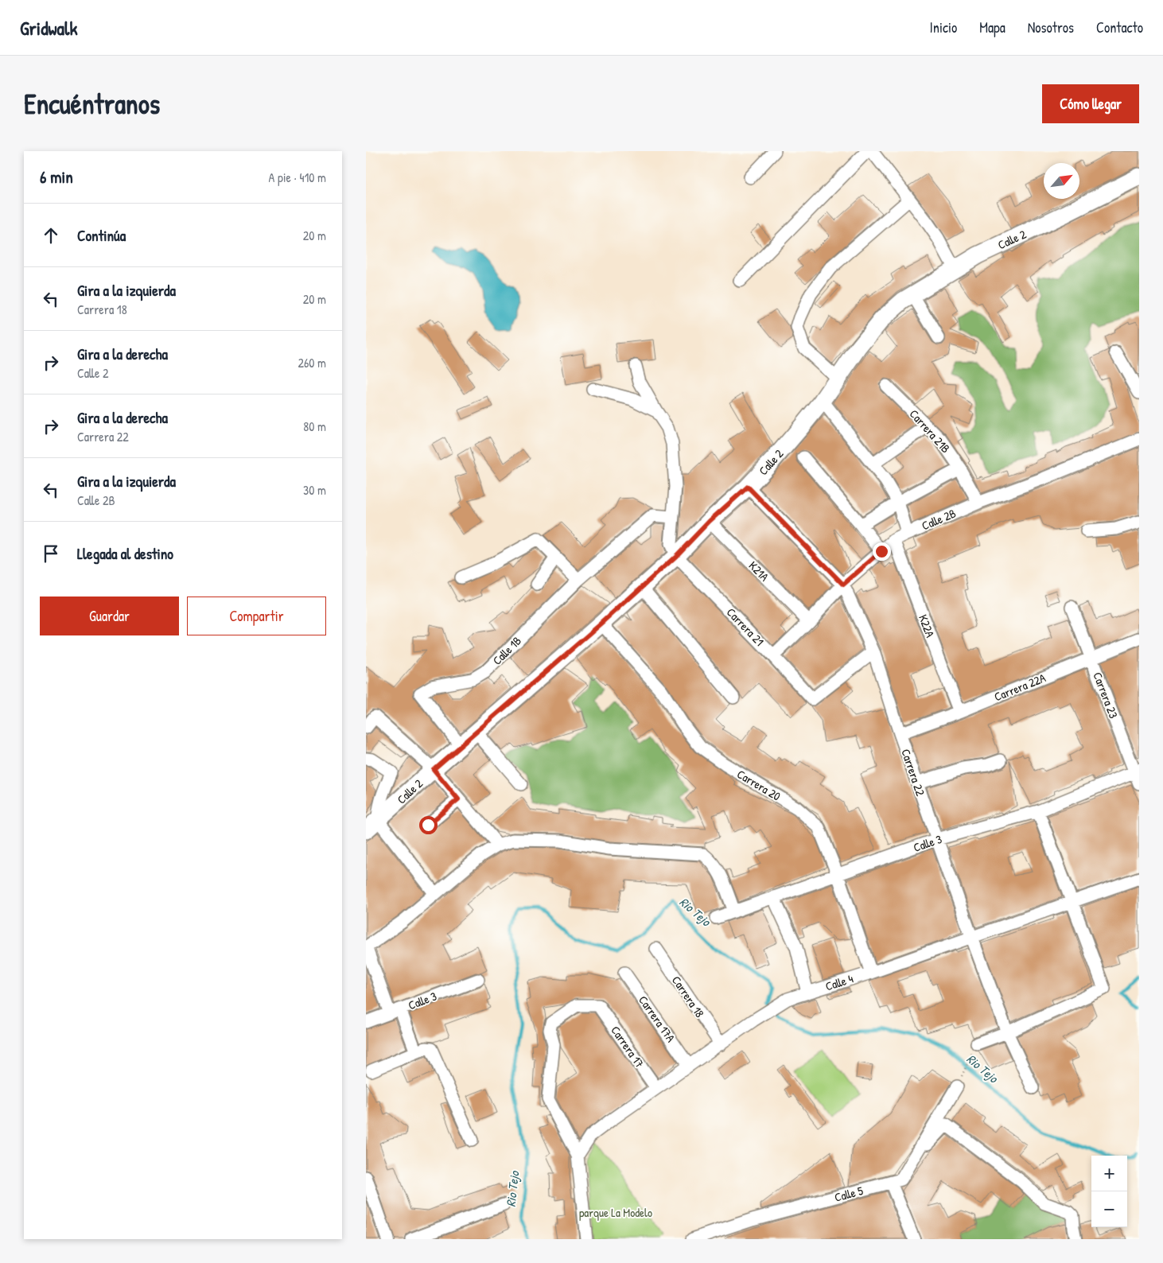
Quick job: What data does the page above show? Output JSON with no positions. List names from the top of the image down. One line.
{"streets":{"street":["Calle 2","Carrera 21B","Calle 2B","K21A","K22A","Carrera 21","Calle 1B","Carrera 22A","Carrera 23","Carrera 22","Carrera 20","Calle 3","Calle 4","Carrera 18","Carrera 17A","Carrera 17","Calle 5"]},"crossings":[["Calle 2","K21A"],["Calle 2","Carrera 21"],["Calle 2","Calle 1B"],["Calle 2","Carrera 22"],["Calle 2","Carrera 20"],["Carrera 21B","Calle 2B"],["Calle 2B","K21A"],["Calle 2B","K22A"],["Calle 2B","Carrera 21"],["Calle 2B","Carrera 22"],["K22A","Carrera 22A"],["Carrera 21","Carrera 22"],["Carrera 22A","Carrera 23"],["Carrera 22A","Carrera 22"],["Carrera 23","Calle 3"],["Carrera 22","Calle 3"],["Carrera 22","Calle 4"],["Carrera 20","Calle 3"],["Carrera 20","Calle 4"],["Calle 4","Carrera 18"],["Calle 4","Carrera 17A"],["Calle 4","Carrera 17"]],"water":["Rio Tejo"],"parks":["parque La Modelo"],"north":"top right","page":{"header":"Gridwalk","nav":["Inicio","Mapa","Nosotros","Contacto"],"buttons":["Cómo llegar",["Guardar","Compartir"]],"title":"Encuéntranos","heading":["6 min","A pie · 410 m"],"list":[["Continúa","20 m"],["Gira a la izquierda","Carrera 18","20 m"],["Gira a la derecha","Calle 2","260 m"],["Gira a la derecha","Carrera 22","80 m"],["Gira a la izquierda","Calle 2B","30 m"],"Llegada al destino"],"map_buttons":["+","−"]}}
